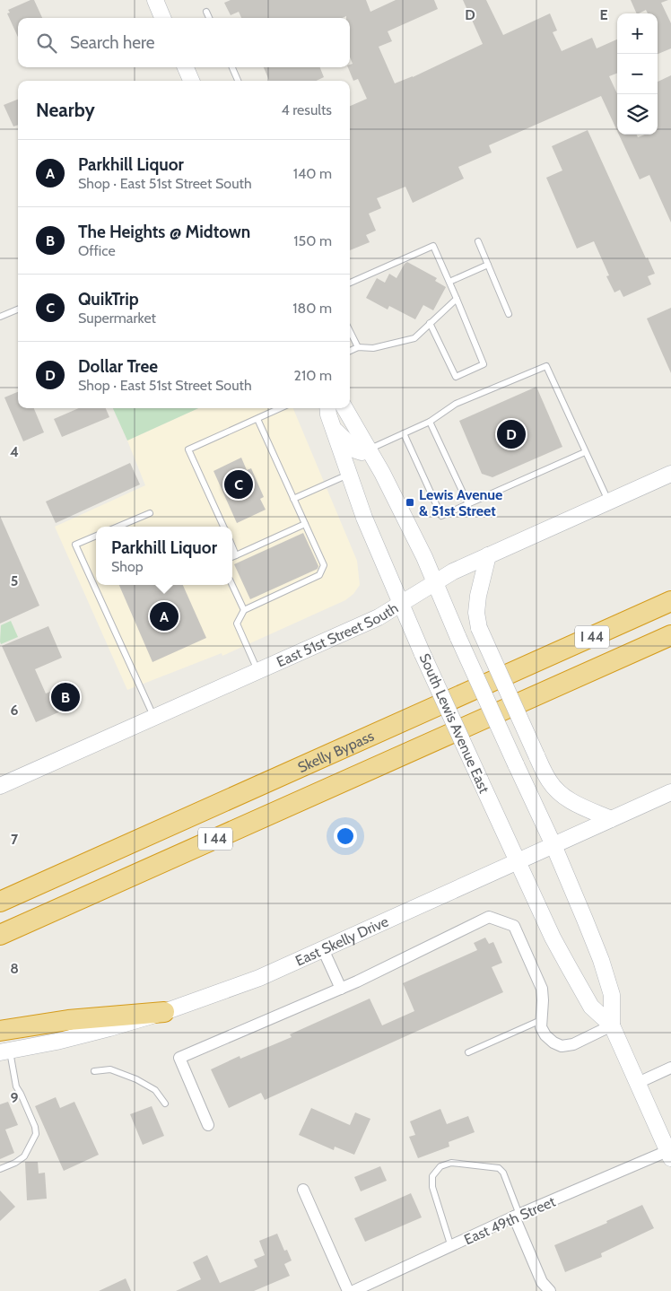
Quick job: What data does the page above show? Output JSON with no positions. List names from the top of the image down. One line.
{"streets":{"highway":["I 44","Skelly Bypass"],"main road":["East 51st Street South","South Lewis Avenue East","East Skelly Drive"],"street":["East 49th Street"]},"crossings":[["East 51st Street South","South Lewis Avenue East"],["South Lewis Avenue East","East Skelly Drive"],["South Lewis Avenue East","East 49th Street"]],"places":{"transit":["Lewis Avenue & 51st Street"]},"page":{"map_buttons":["+","−"],"search":"Search here","heading":["Nearby","4 results"],"list":[{"mark":"A","name":"Parkhill Liquor","note":"Shop · East 51st Street South","value":"140 m"},{"mark":"B","name":"The Heights @ Midtown","note":"Office","value":"150 m"},{"mark":"C","name":"QuikTrip","note":"Supermarket","value":"180 m"},{"mark":"D","name":"Dollar Tree","note":"Shop · East 51st Street South","value":"210 m"}],"pins":["D","C","A","B"],"popup":["Parkhill Liquor","Shop"]},"grid":{"columns":["D","E"],"rows":["4","5","6","7","8","9"]}}
